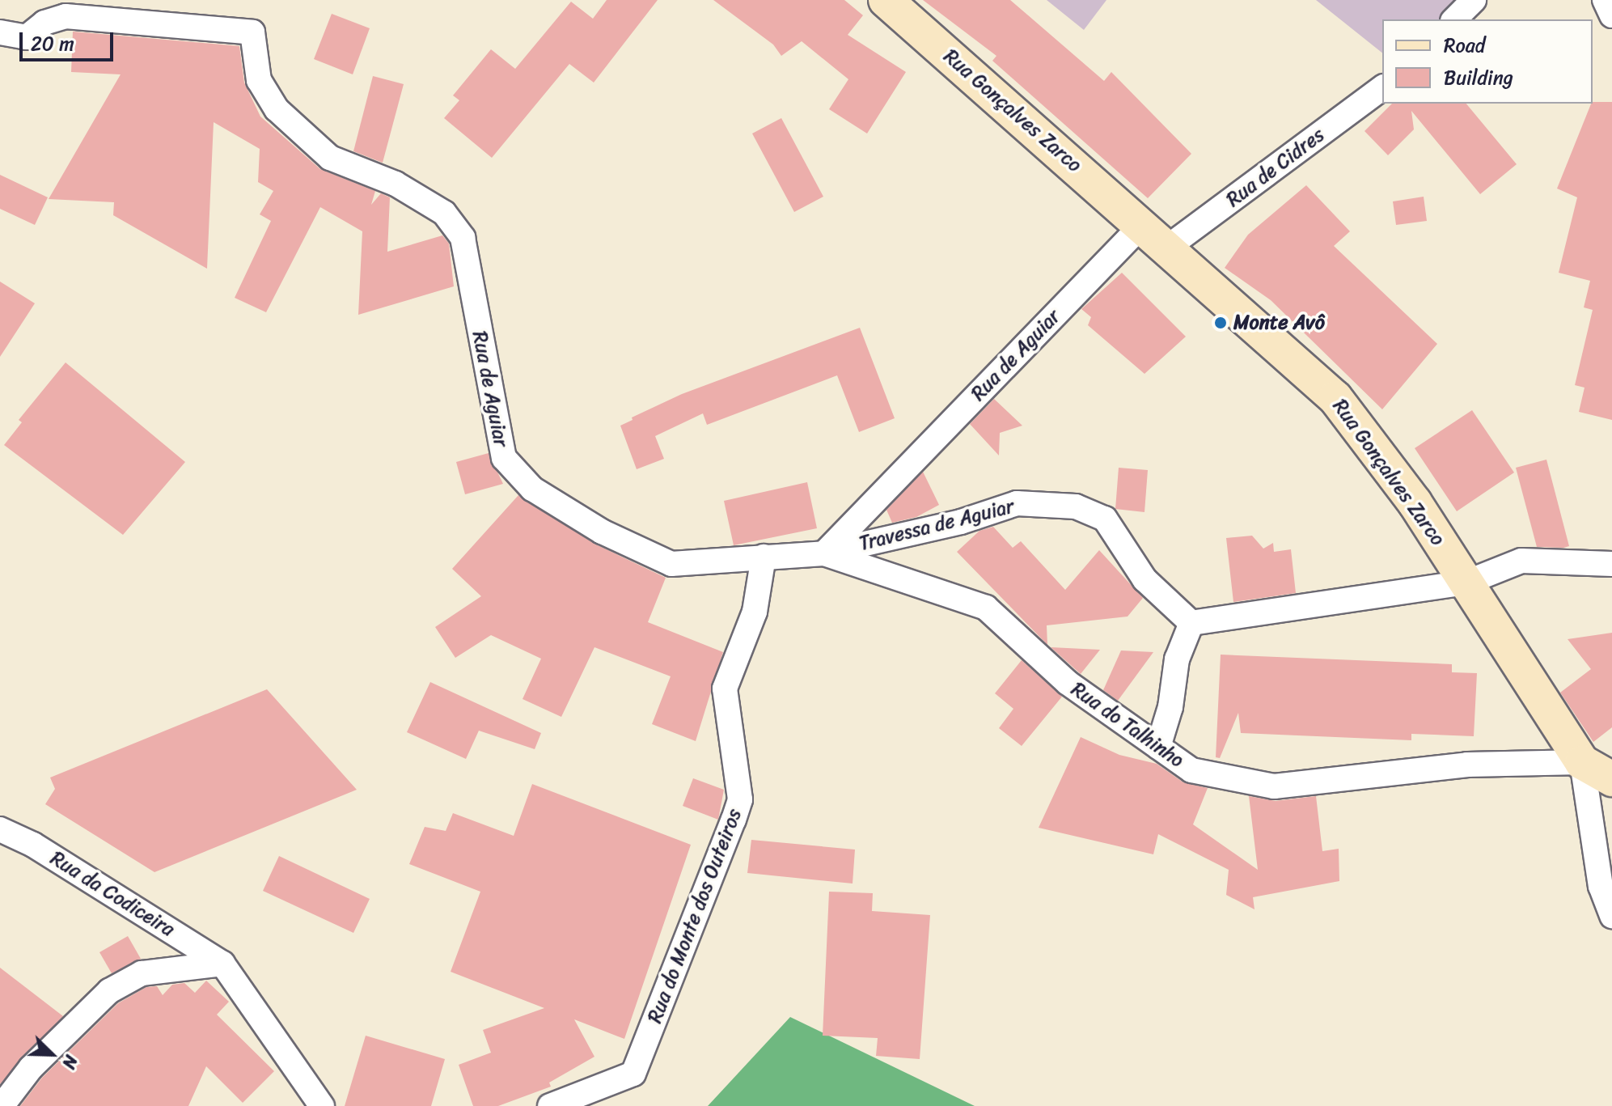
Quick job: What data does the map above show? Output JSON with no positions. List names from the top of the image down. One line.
{"streets":{"street":["Rua Gonçalves Zarco","Rua de Cidres","Rua de Aguiar","Travessa de Aguiar","Rua do Talhinho","Rua da Codiceira","Rua do Monte dos Outeiros"]},"crossings":[["Rua Gonçalves Zarco","Rua de Cidres"],["Rua Gonçalves Zarco","Rua de Aguiar"],["Rua Gonçalves Zarco","Rua do Talhinho"],["Rua de Aguiar","Travessa de Aguiar"],["Rua de Aguiar","Rua do Talhinho"],["Rua de Aguiar","Rua do Monte dos Outeiros"],["Travessa de Aguiar","Rua do Talhinho"]],"places":["Monte Avô"],"legend":["Road","Building"],"scale_bar":"20 m","north":"bottom right"}
